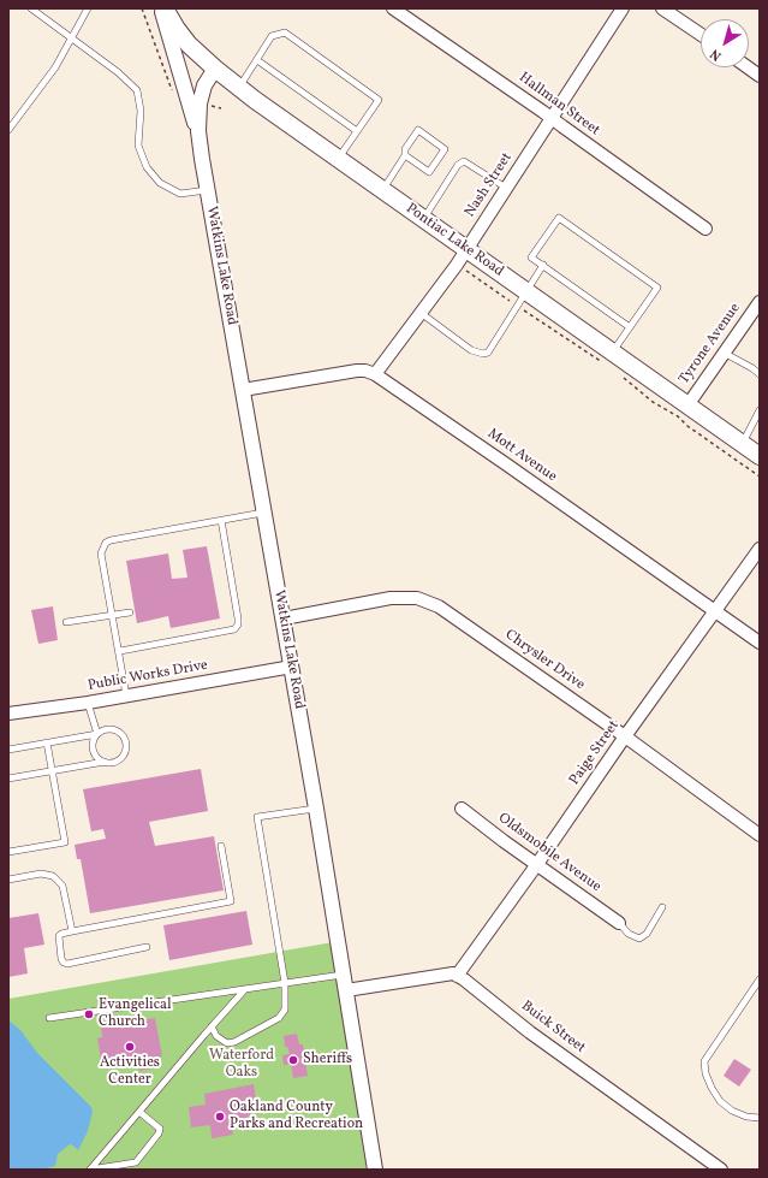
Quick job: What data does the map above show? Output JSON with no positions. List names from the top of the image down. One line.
{"streets":{"main road":["Pontiac Lake Road"],"street":["Hallman Street","Nash Street","Watkins Lake Road","Tyrone Avenue","Mott Avenue","Chrysler Drive","Public Works Drive","Paige Street","Oldsmobile Avenue","Buick Street"]},"crossings":[["Hallman Street","Nash Street"],["Nash Street","Pontiac Lake Road"],["Nash Street","Mott Avenue"],["Pontiac Lake Road","Watkins Lake Road"],["Pontiac Lake Road","Tyrone Avenue"],["Watkins Lake Road","Mott Avenue"],["Watkins Lake Road","Chrysler Drive"],["Watkins Lake Road","Public Works Drive"],["Mott Avenue","Paige Street"],["Chrysler Drive","Paige Street"],["Paige Street","Oldsmobile Avenue"],["Paige Street","Buick Street"]],"parks":["Waterford Oaks"],"places":["Evangelical Church","Activities Center","Sheriffs","Oakland County Parks and Recreation"],"north":"bottom left"}
